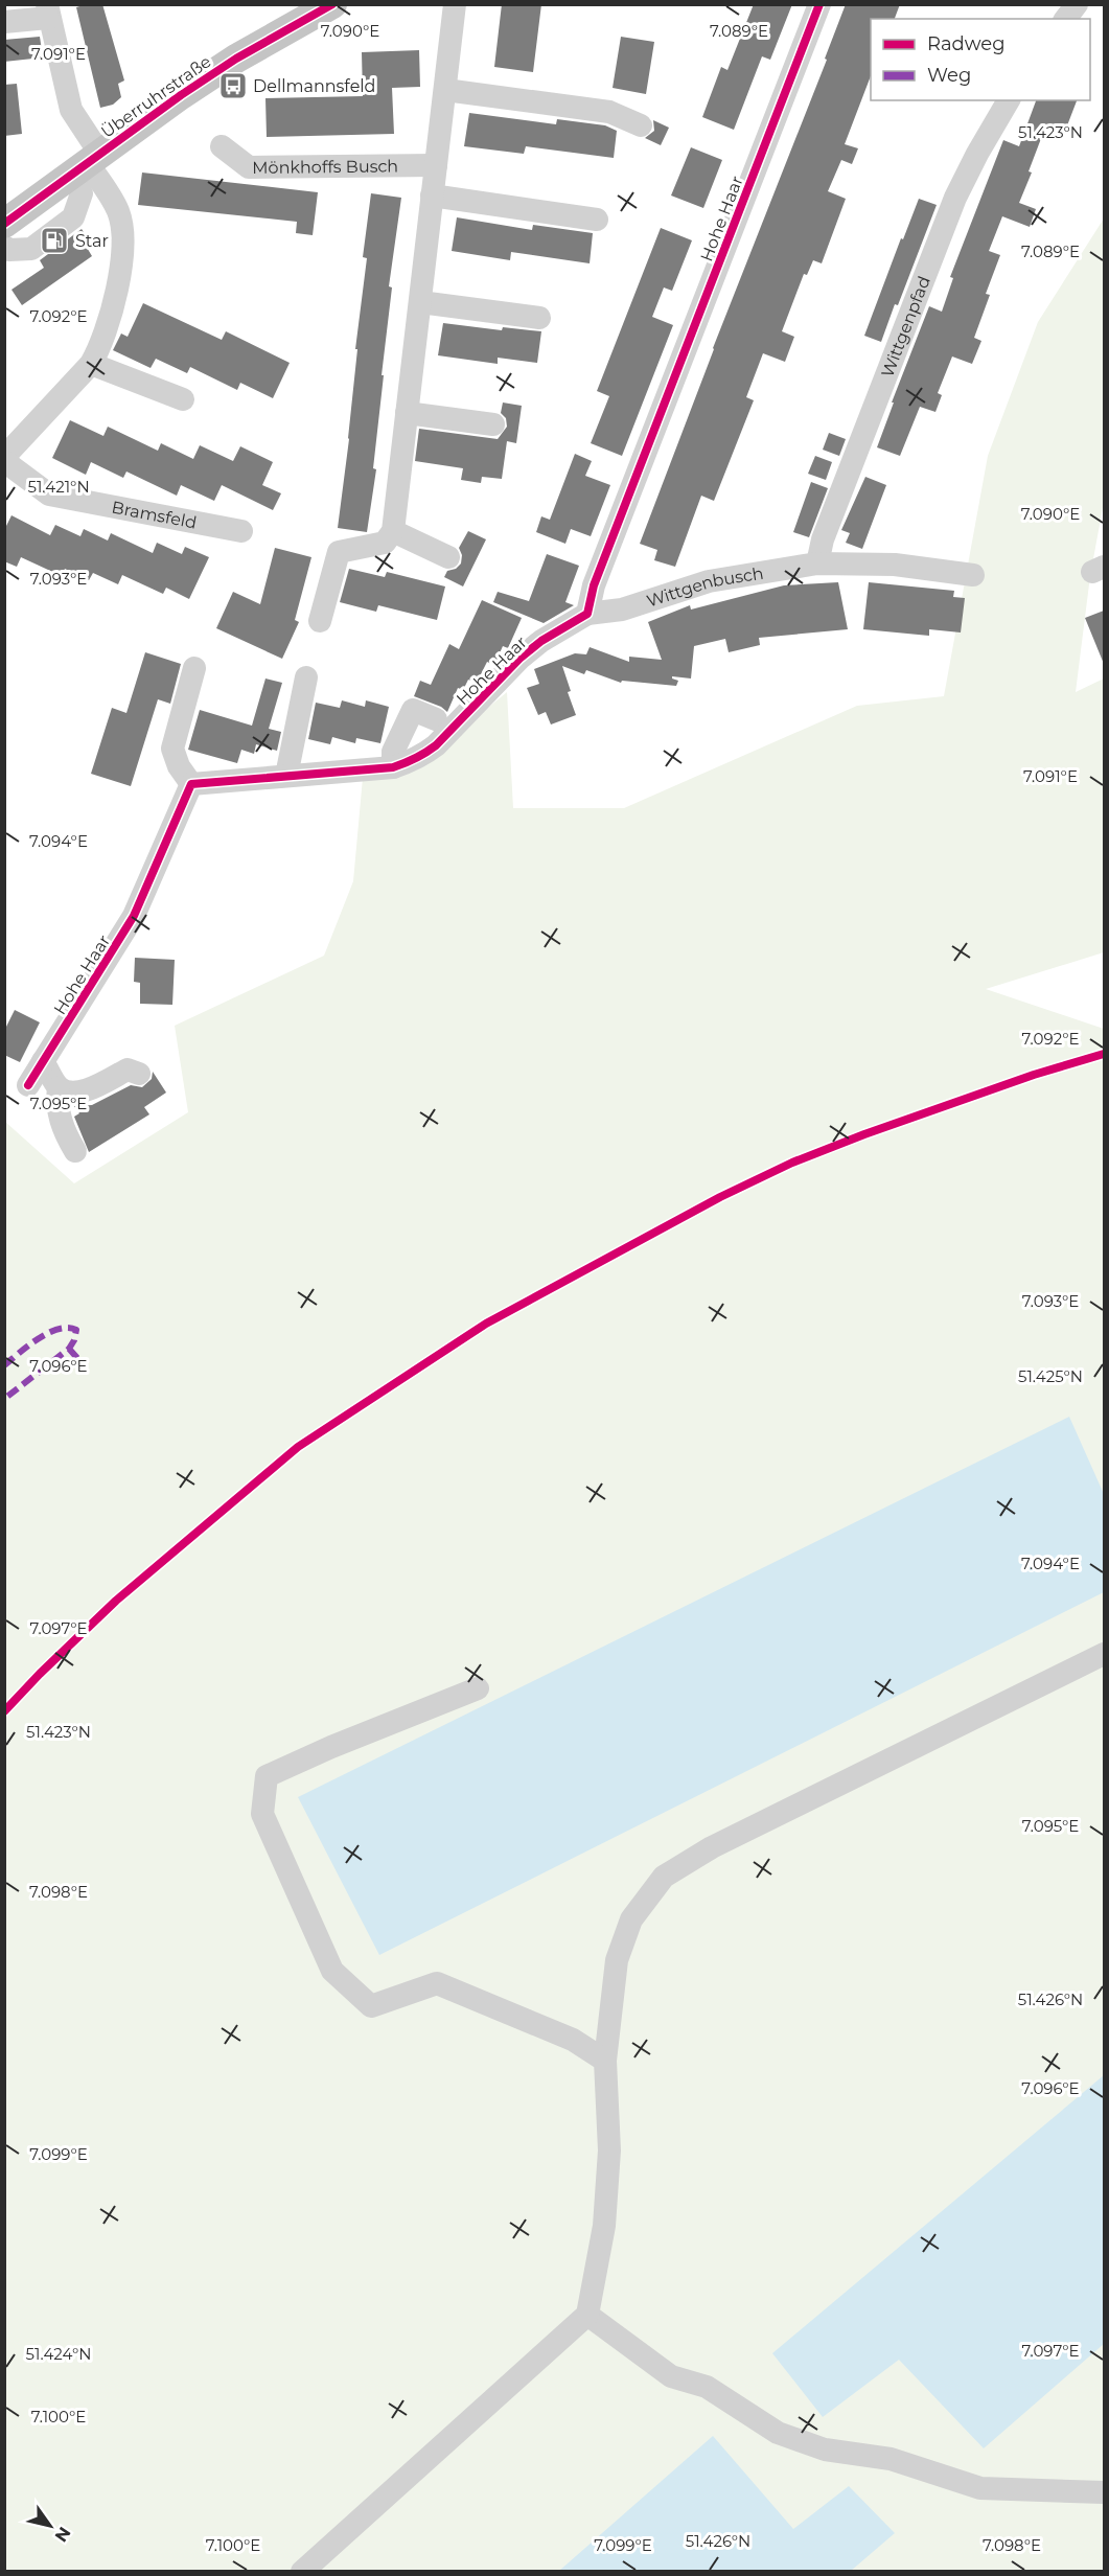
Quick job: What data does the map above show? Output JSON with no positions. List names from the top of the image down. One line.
{"streets":{"main road":["Überruhrstraße"],"street":["Mönkhoffs Busch","Hohe Haar","Wittgenpfad","Bramsfeld","Wittgenbusch"]},"crossings":[["Hohe Haar","Wittgenbusch"],["Wittgenpfad","Wittgenbusch"]],"places":{"bus stop":["Dellmannsfeld"],"fuel station":["Star"]},"legend":["Radweg","Weg"],"north":"bottom right","coordinates":["7.090°E","7.089°E","7.091°E","51.423°N","7.092°E","51.421°N","7.093°E","7.094°E","7.095°E","7.096°E","51.425°N","7.097°E","7.098°E","51.426°N","7.099°E","51.424°N","7.100°E"]}
